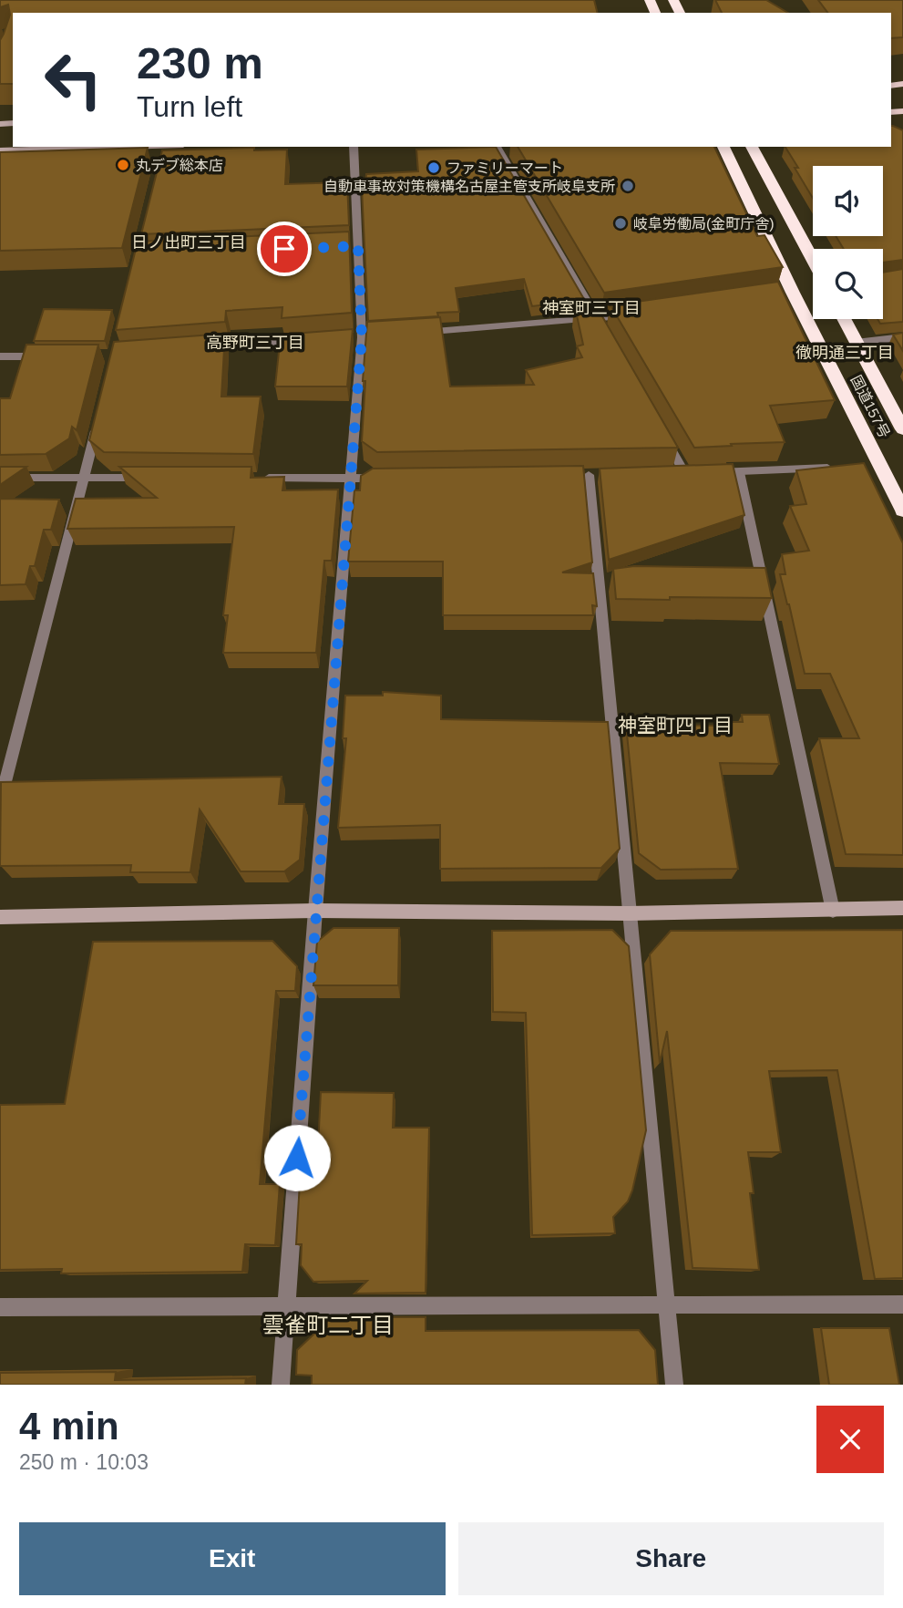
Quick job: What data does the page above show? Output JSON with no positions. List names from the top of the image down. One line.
{"streets":{"highway":["国道157号"]},"districts":["日ノ出町三丁目","神室町三丁目","高野町三丁目","徹明通三丁目","神室町四丁目","雲雀町二丁目"],"places":["丸デブ総本店","ファミリーマート","自動車事故対策機構名古屋主管支所岐阜支所","岐阜労働局(金町庁舎)"],"page":{"turn":["230 m","Turn left"],"heading":["4 min","250 m · 10:03"],"buttons":["Exit","Share"]}}
